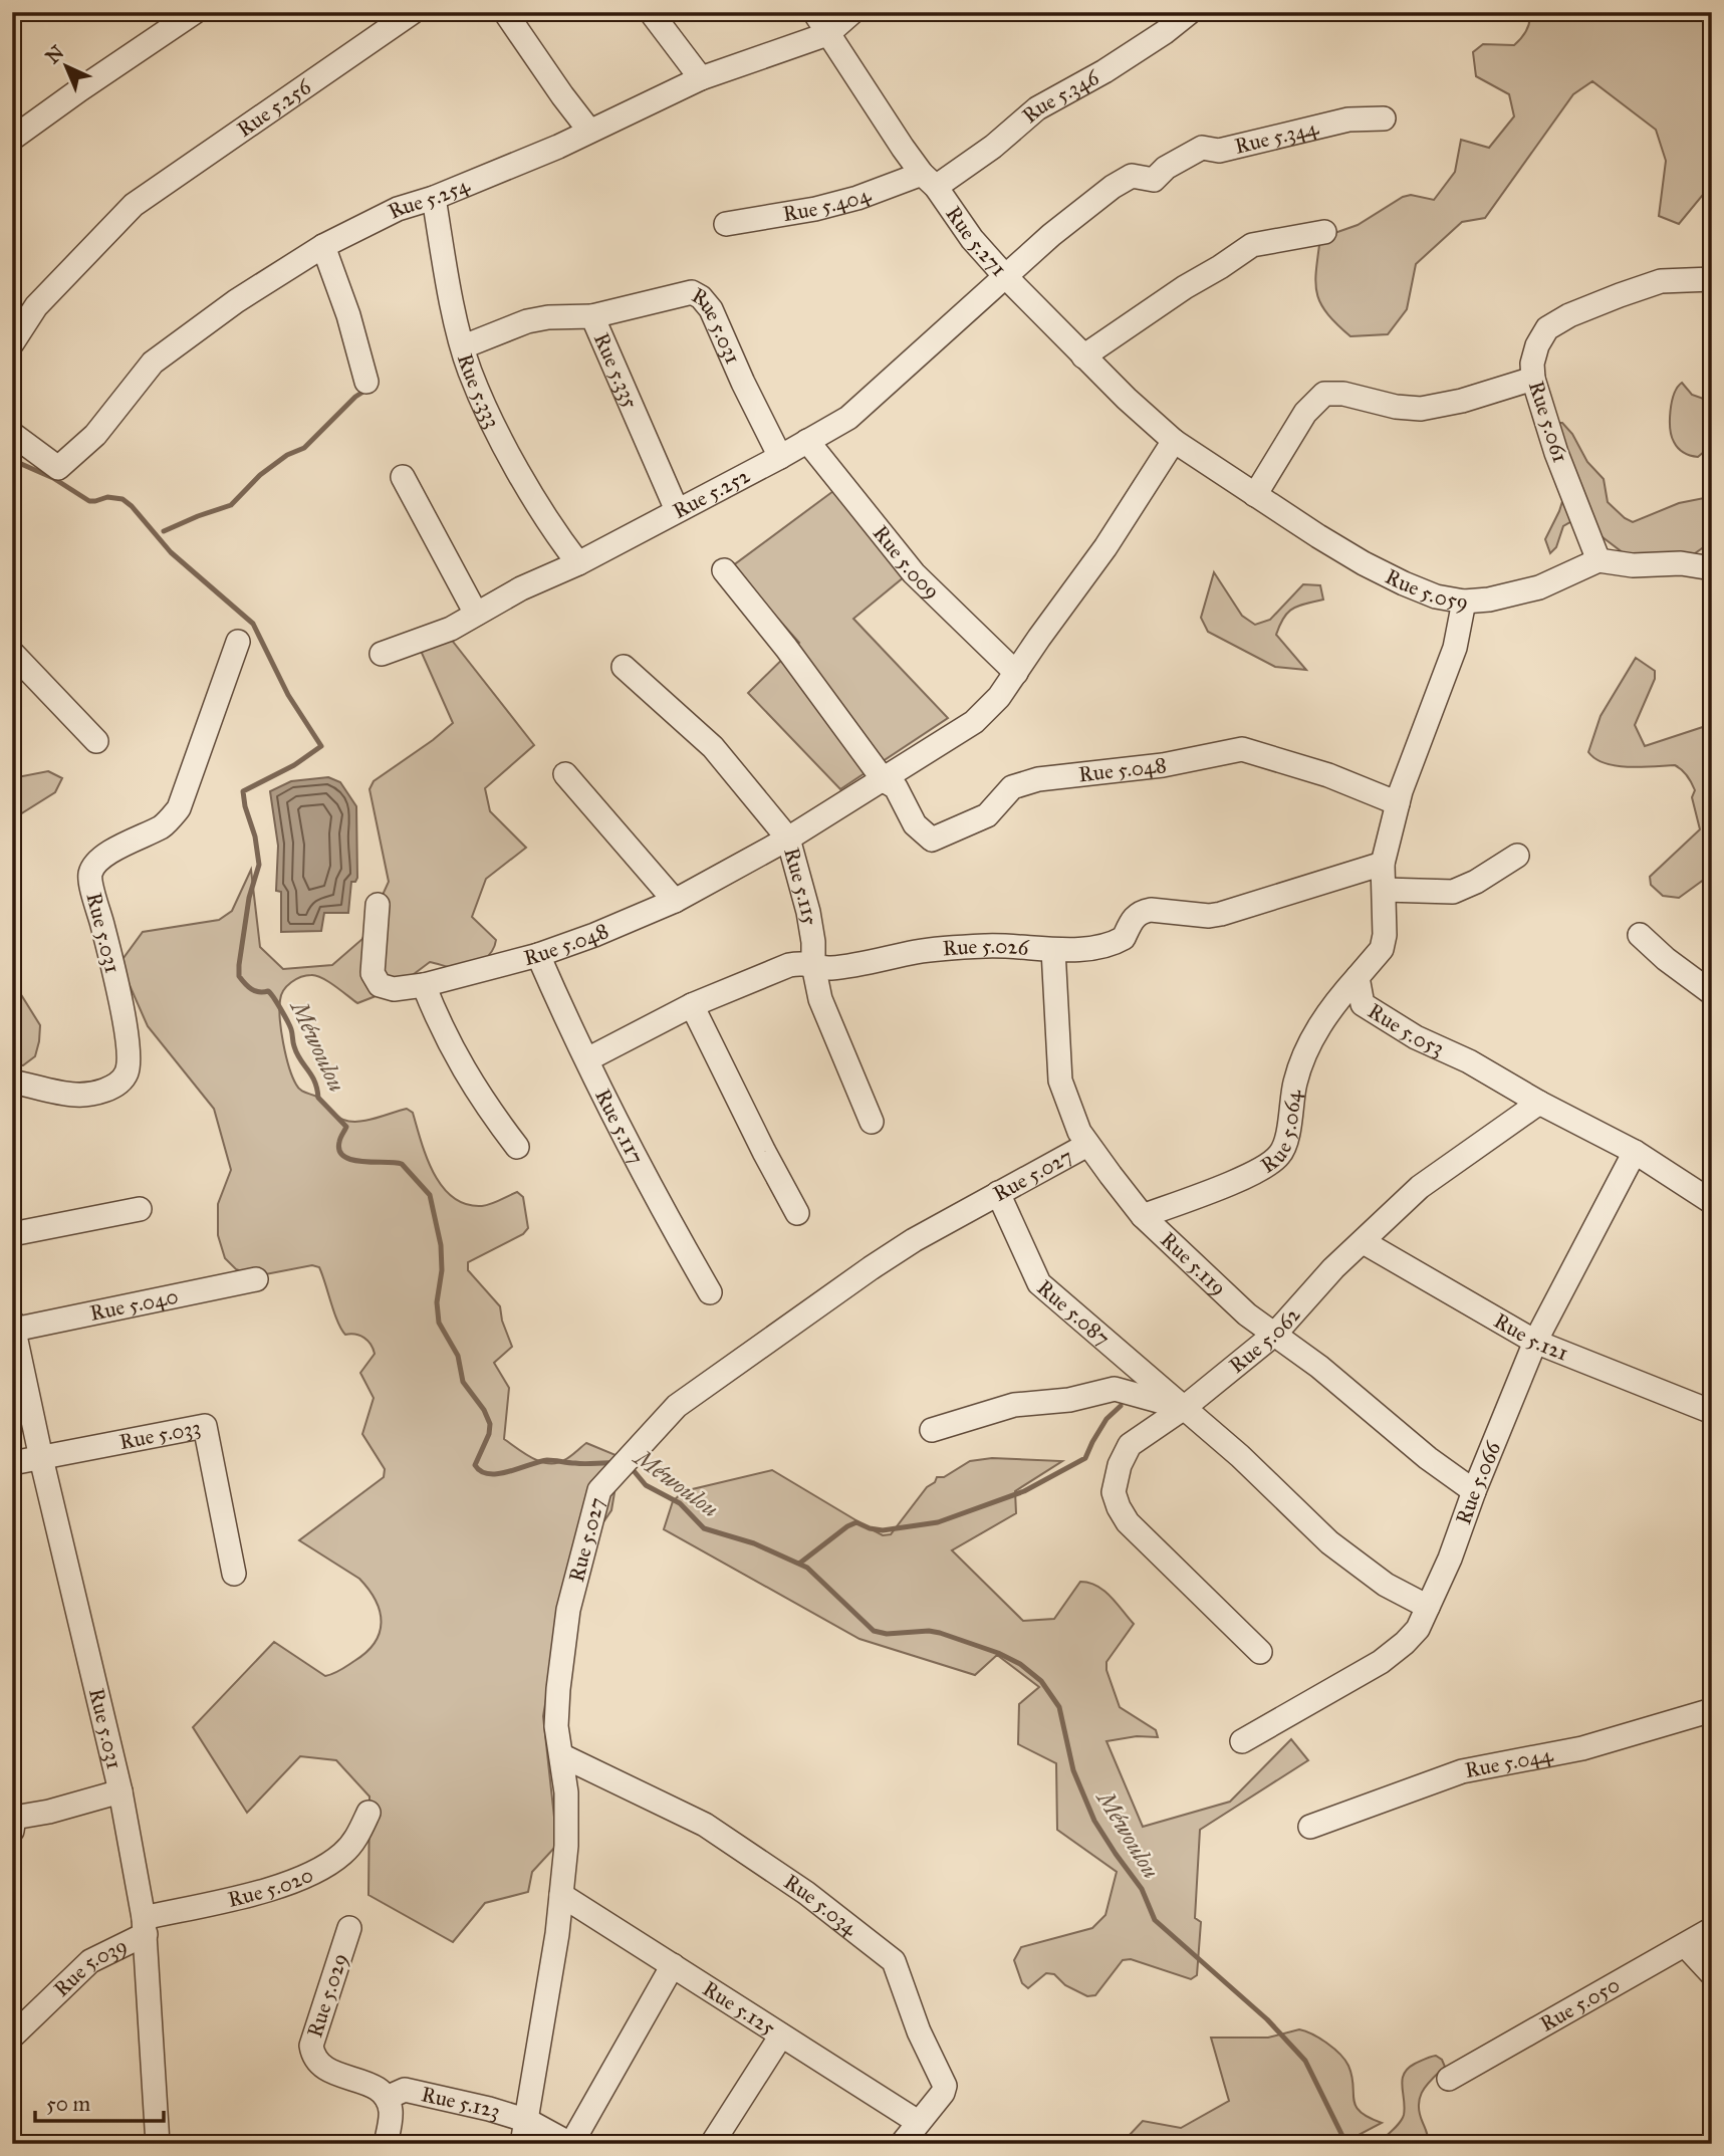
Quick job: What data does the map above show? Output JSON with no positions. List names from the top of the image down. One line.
{"streets":{"street":["Rue 5.346","Rue 5.256","Rue 5.344","Rue 5.254","Rue 5.404","Rue 5.271","Rue 5.031","Rue 5.335","Rue 5.333","Rue 5.061","Rue 5.252","Rue 5.009","Rue 5.059","Rue 5.048","Rue 5.115","Rue 5.026","Rue 5.053","Rue 5.117","Rue 5.064","Rue 5.027","Rue 5.119","Rue 5.040","Rue 5.087","Rue 5.121","Rue 5.062","Rue 5.033","Rue 5.066","Rue 5.044","Rue 5.020","Rue 5.034","Rue 5.039","Rue 5.029","Rue 5.050","Rue 5.125","Rue 5.123"]},"crossings":[["Rue 5.346","Rue 5.404"],["Rue 5.346","Rue 5.271"],["Rue 5.344","Rue 5.271"],["Rue 5.344","Rue 5.252"],["Rue 5.254","Rue 5.271"],["Rue 5.254","Rue 5.333"],["Rue 5.404","Rue 5.271"],["Rue 5.271","Rue 5.252"],["Rue 5.271","Rue 5.059"],["Rue 5.271","Rue 5.048"],["Rue 5.031","Rue 5.335"],["Rue 5.031","Rue 5.252"],["Rue 5.031","Rue 5.040"],["Rue 5.031","Rue 5.033"],["Rue 5.031","Rue 5.020"],["Rue 5.031","Rue 5.039"],["Rue 5.335","Rue 5.333"],["Rue 5.335","Rue 5.252"],["Rue 5.333","Rue 5.252"],["Rue 5.061","Rue 5.059"],["Rue 5.252","Rue 5.009"],["Rue 5.009","Rue 5.048"],["Rue 5.059","Rue 5.048"],["Rue 5.059","Rue 5.053"],["Rue 5.048","Rue 5.115"],["Rue 5.048","Rue 5.053"],["Rue 5.048","Rue 5.117"],["Rue 5.115","Rue 5.026"],["Rue 5.026","Rue 5.053"],["Rue 5.026","Rue 5.117"],["Rue 5.026","Rue 5.119"],["Rue 5.053","Rue 5.064"],["Rue 5.053","Rue 5.062"],["Rue 5.053","Rue 5.066"],["Rue 5.064","Rue 5.119"],["Rue 5.027","Rue 5.119"],["Rue 5.027","Rue 5.087"],["Rue 5.027","Rue 5.034"],["Rue 5.027","Rue 5.125"],["Rue 5.027","Rue 5.123"],["Rue 5.119","Rue 5.062"],["Rue 5.119","Rue 5.066"],["Rue 5.087","Rue 5.062"],["Rue 5.087","Rue 5.066"],["Rue 5.121","Rue 5.062"],["Rue 5.121","Rue 5.066"],["Rue 5.020","Rue 5.039"],["Rue 5.034","Rue 5.125"],["Rue 5.029","Rue 5.123"]],"water":["Méwoulou"],"scale_bar":"50 m","north":"top left"}
